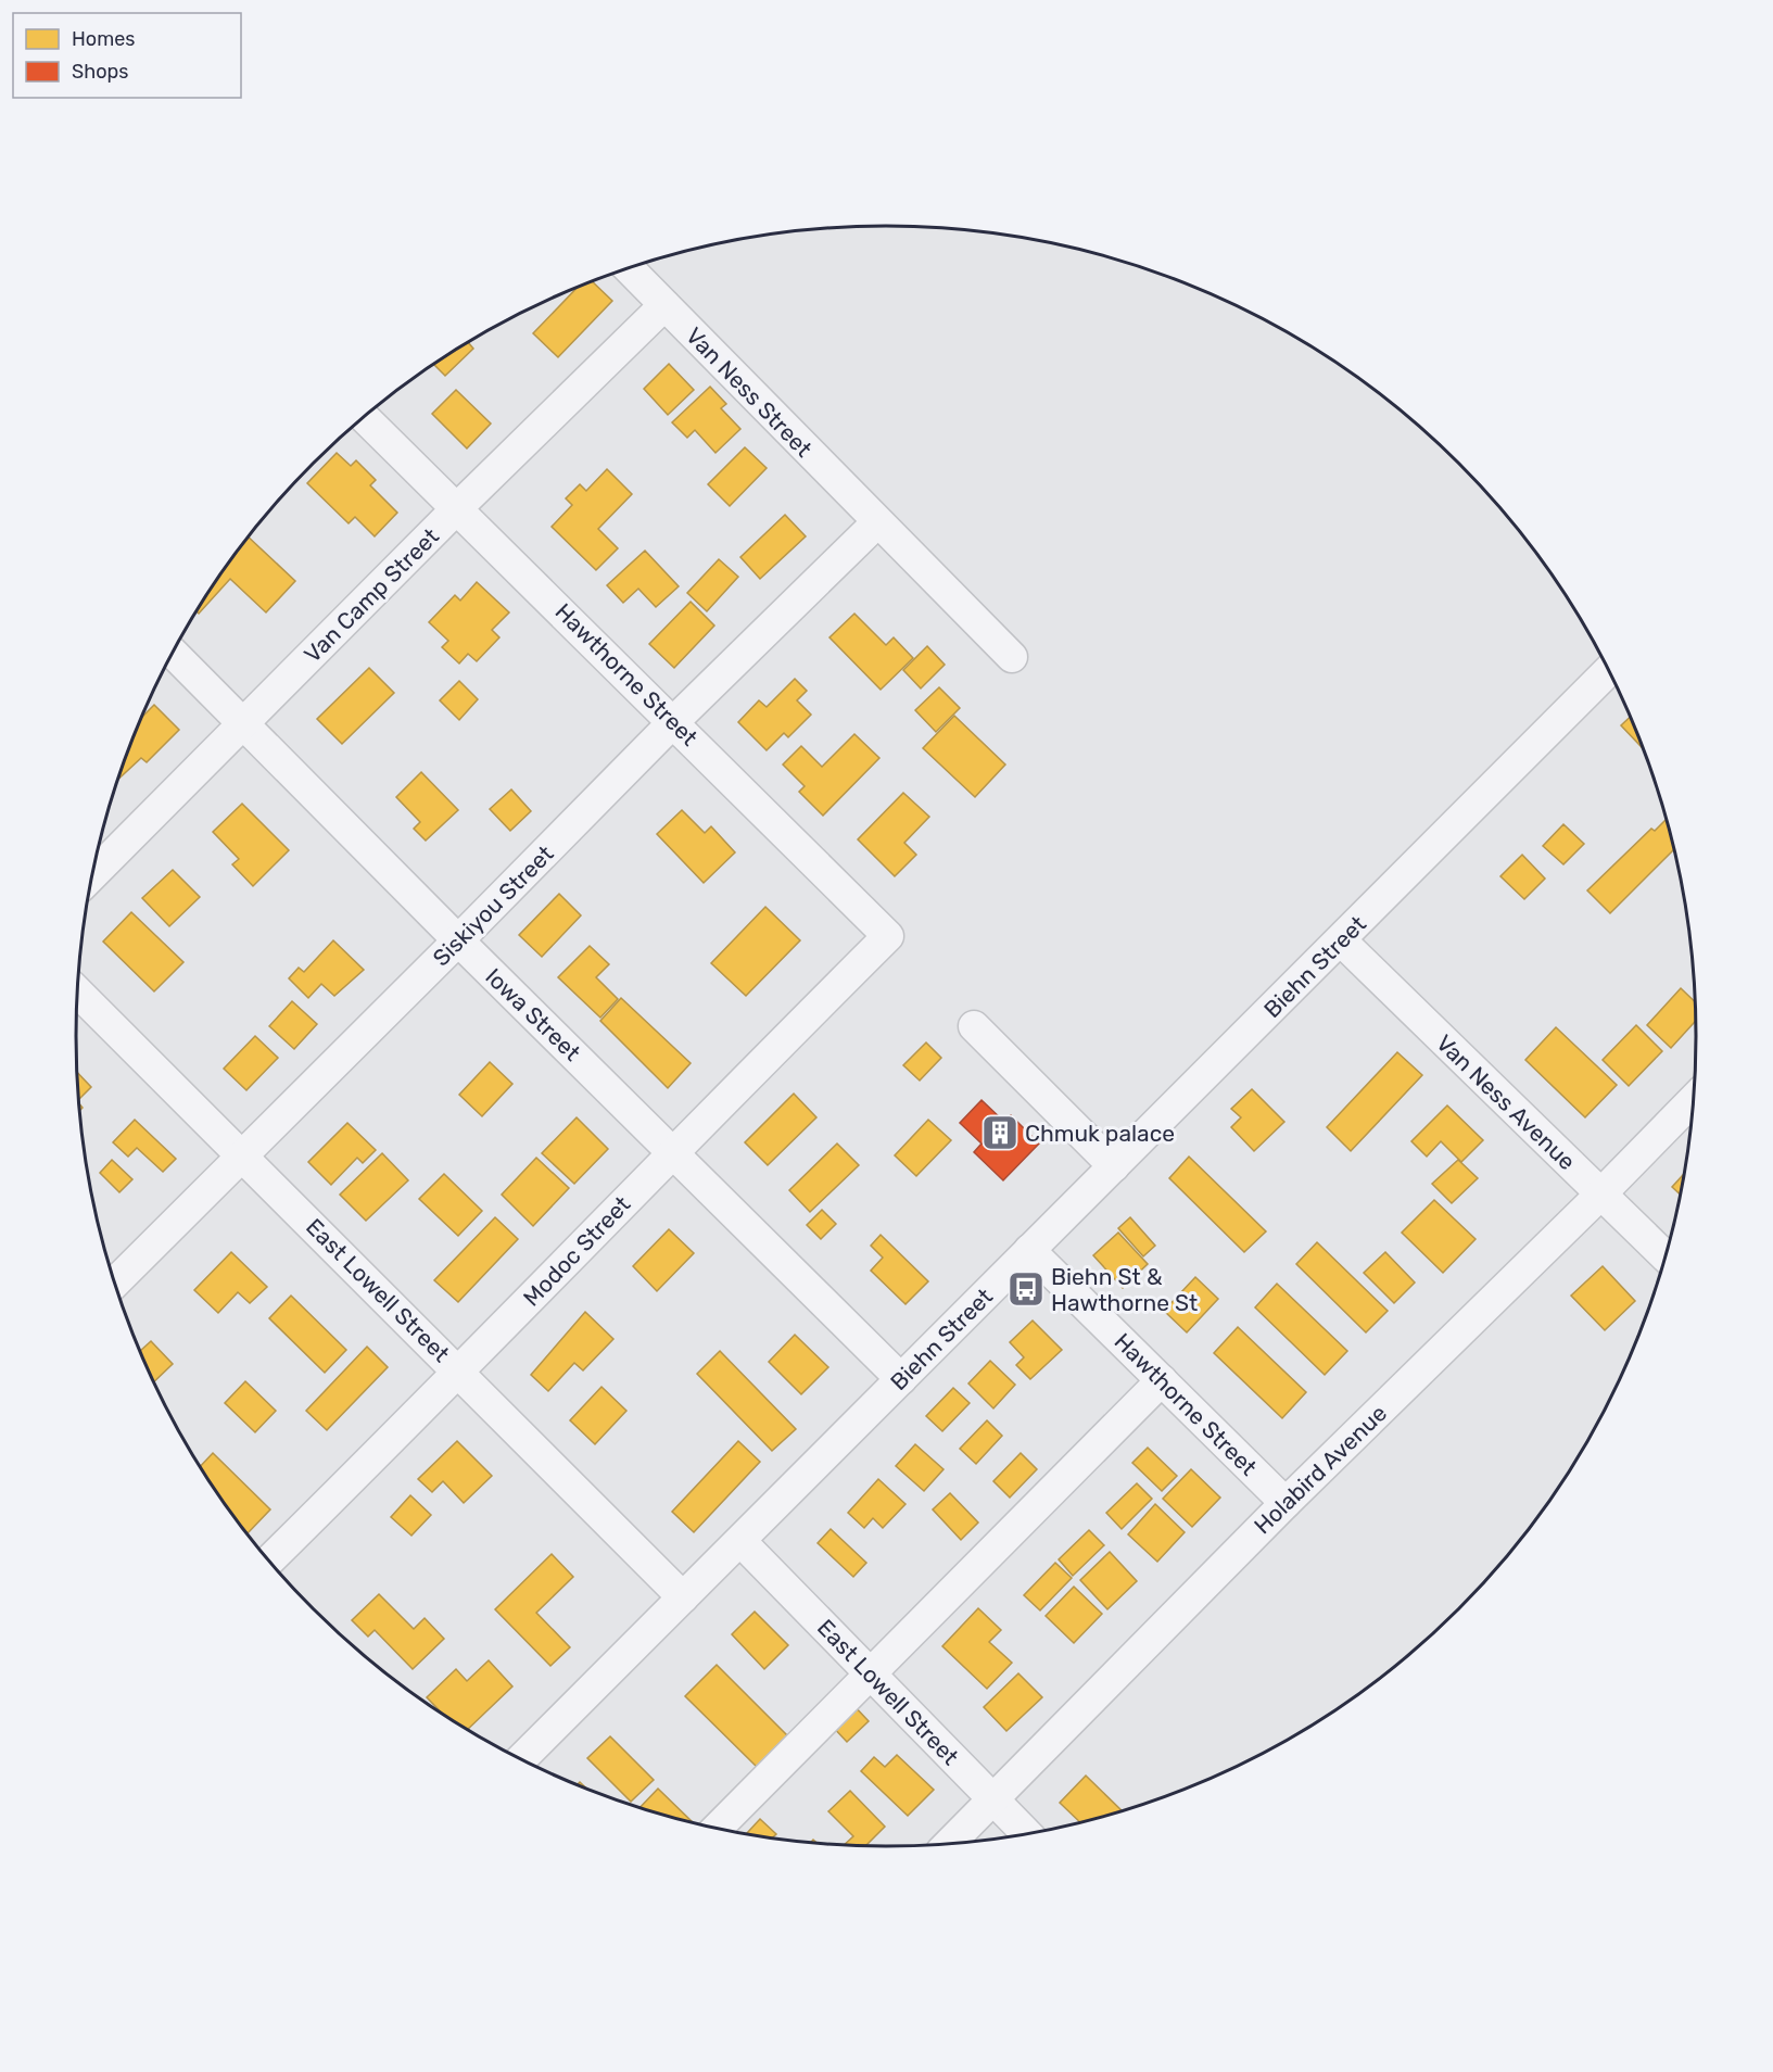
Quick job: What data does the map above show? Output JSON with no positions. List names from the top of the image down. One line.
{"streets":{"street":["Van Ness Street","Van Camp Street","Hawthorne Street","Siskiyou Street","Biehn Street","Iowa Street","Van Ness Avenue","Modoc Street","East Lowell Street","Holabird Avenue"]},"crossings":[["Van Ness Street","Van Camp Street"],["Van Ness Street","Siskiyou Street"],["Van Camp Street","Hawthorne Street"],["Van Camp Street","Iowa Street"],["Hawthorne Street","Siskiyou Street"],["Hawthorne Street","Biehn Street"],["Hawthorne Street","Modoc Street"],["Hawthorne Street","Holabird Avenue"],["Siskiyou Street","Iowa Street"],["Siskiyou Street","East Lowell Street"],["Biehn Street","Iowa Street"],["Biehn Street","Van Ness Avenue"],["Biehn Street","East Lowell Street"],["Iowa Street","Modoc Street"],["Van Ness Avenue","Holabird Avenue"],["Modoc Street","East Lowell Street"],["East Lowell Street","Holabird Avenue"]],"places":{"building":["Chmuk palace"],"bus stop":["Biehn St & Hawthorne St"]},"legend":["Homes","Shops"]}
